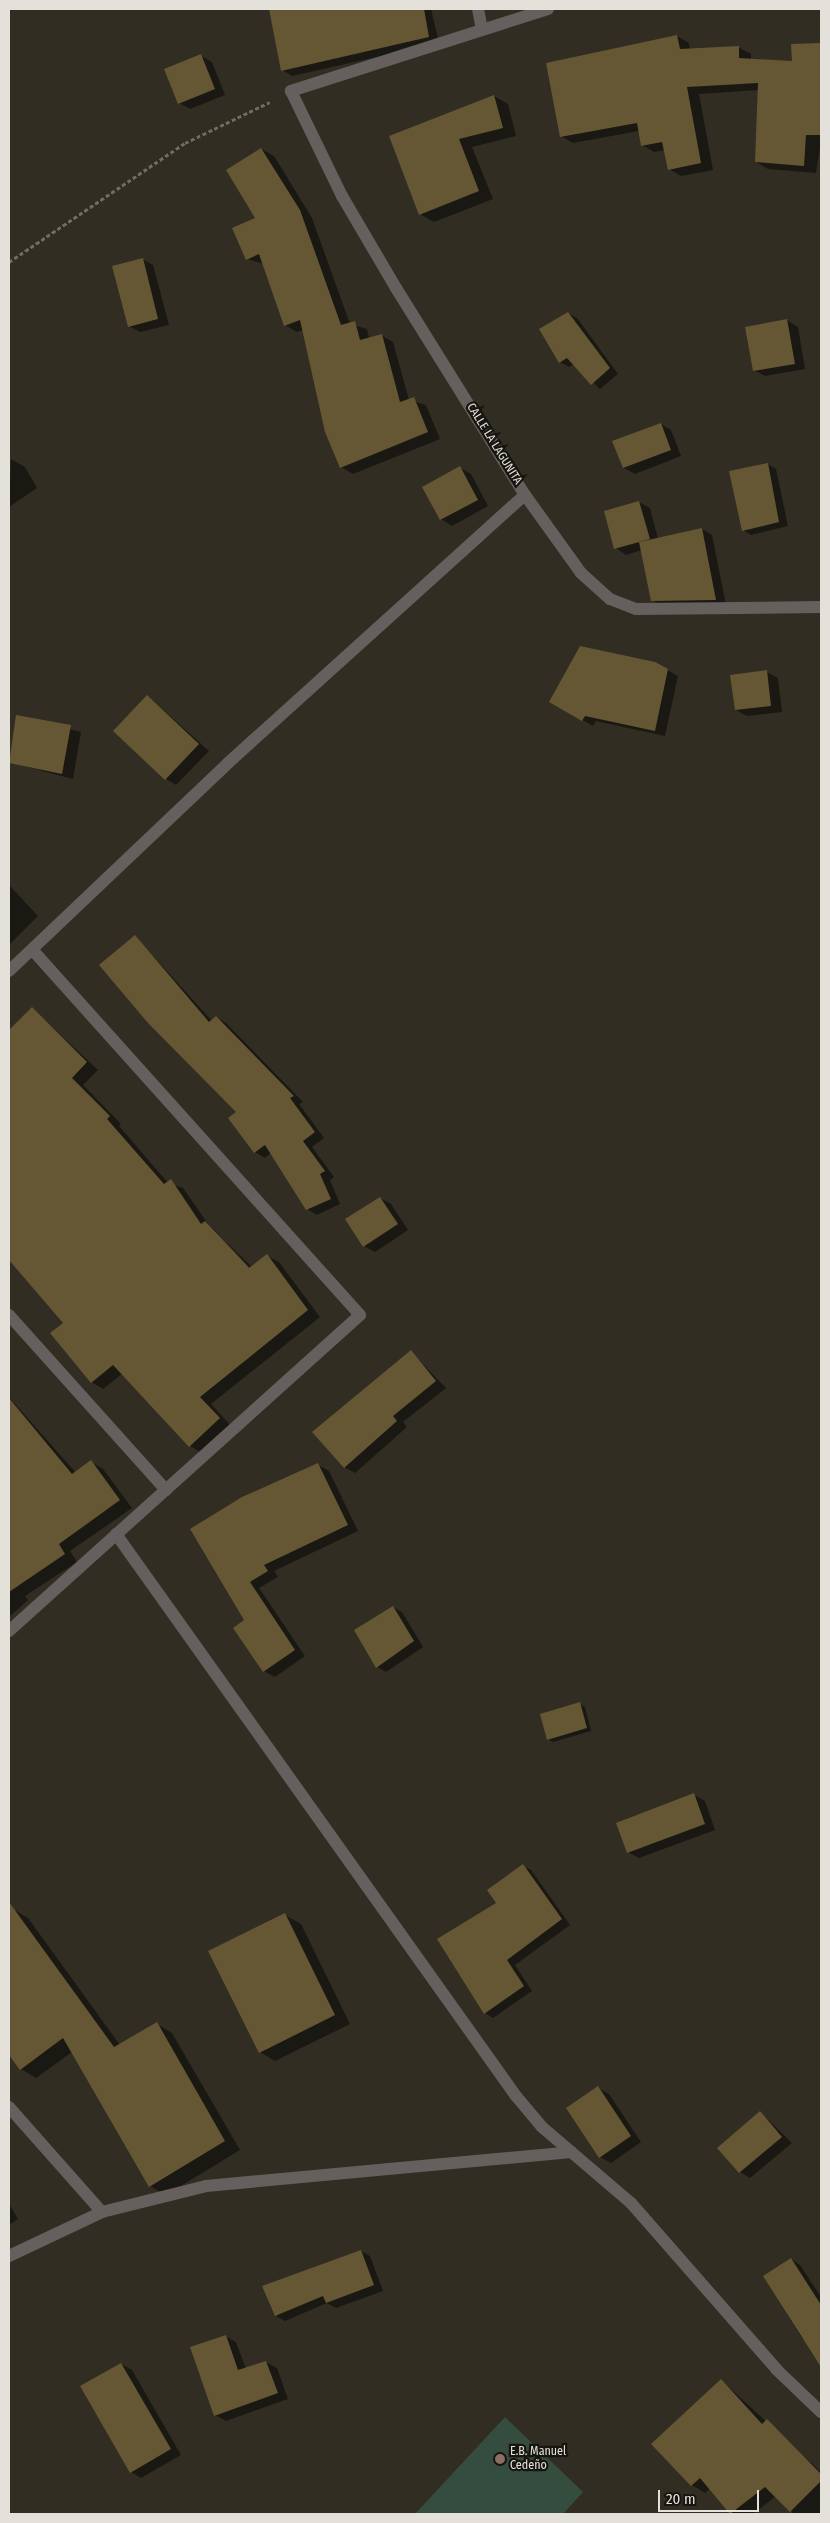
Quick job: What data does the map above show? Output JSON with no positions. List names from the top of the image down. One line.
{"streets":{"street":["CALLE LA LAGUNITA"]},"places":["E.B. Manuel Cedeño"],"scale_bar":"20 m"}
